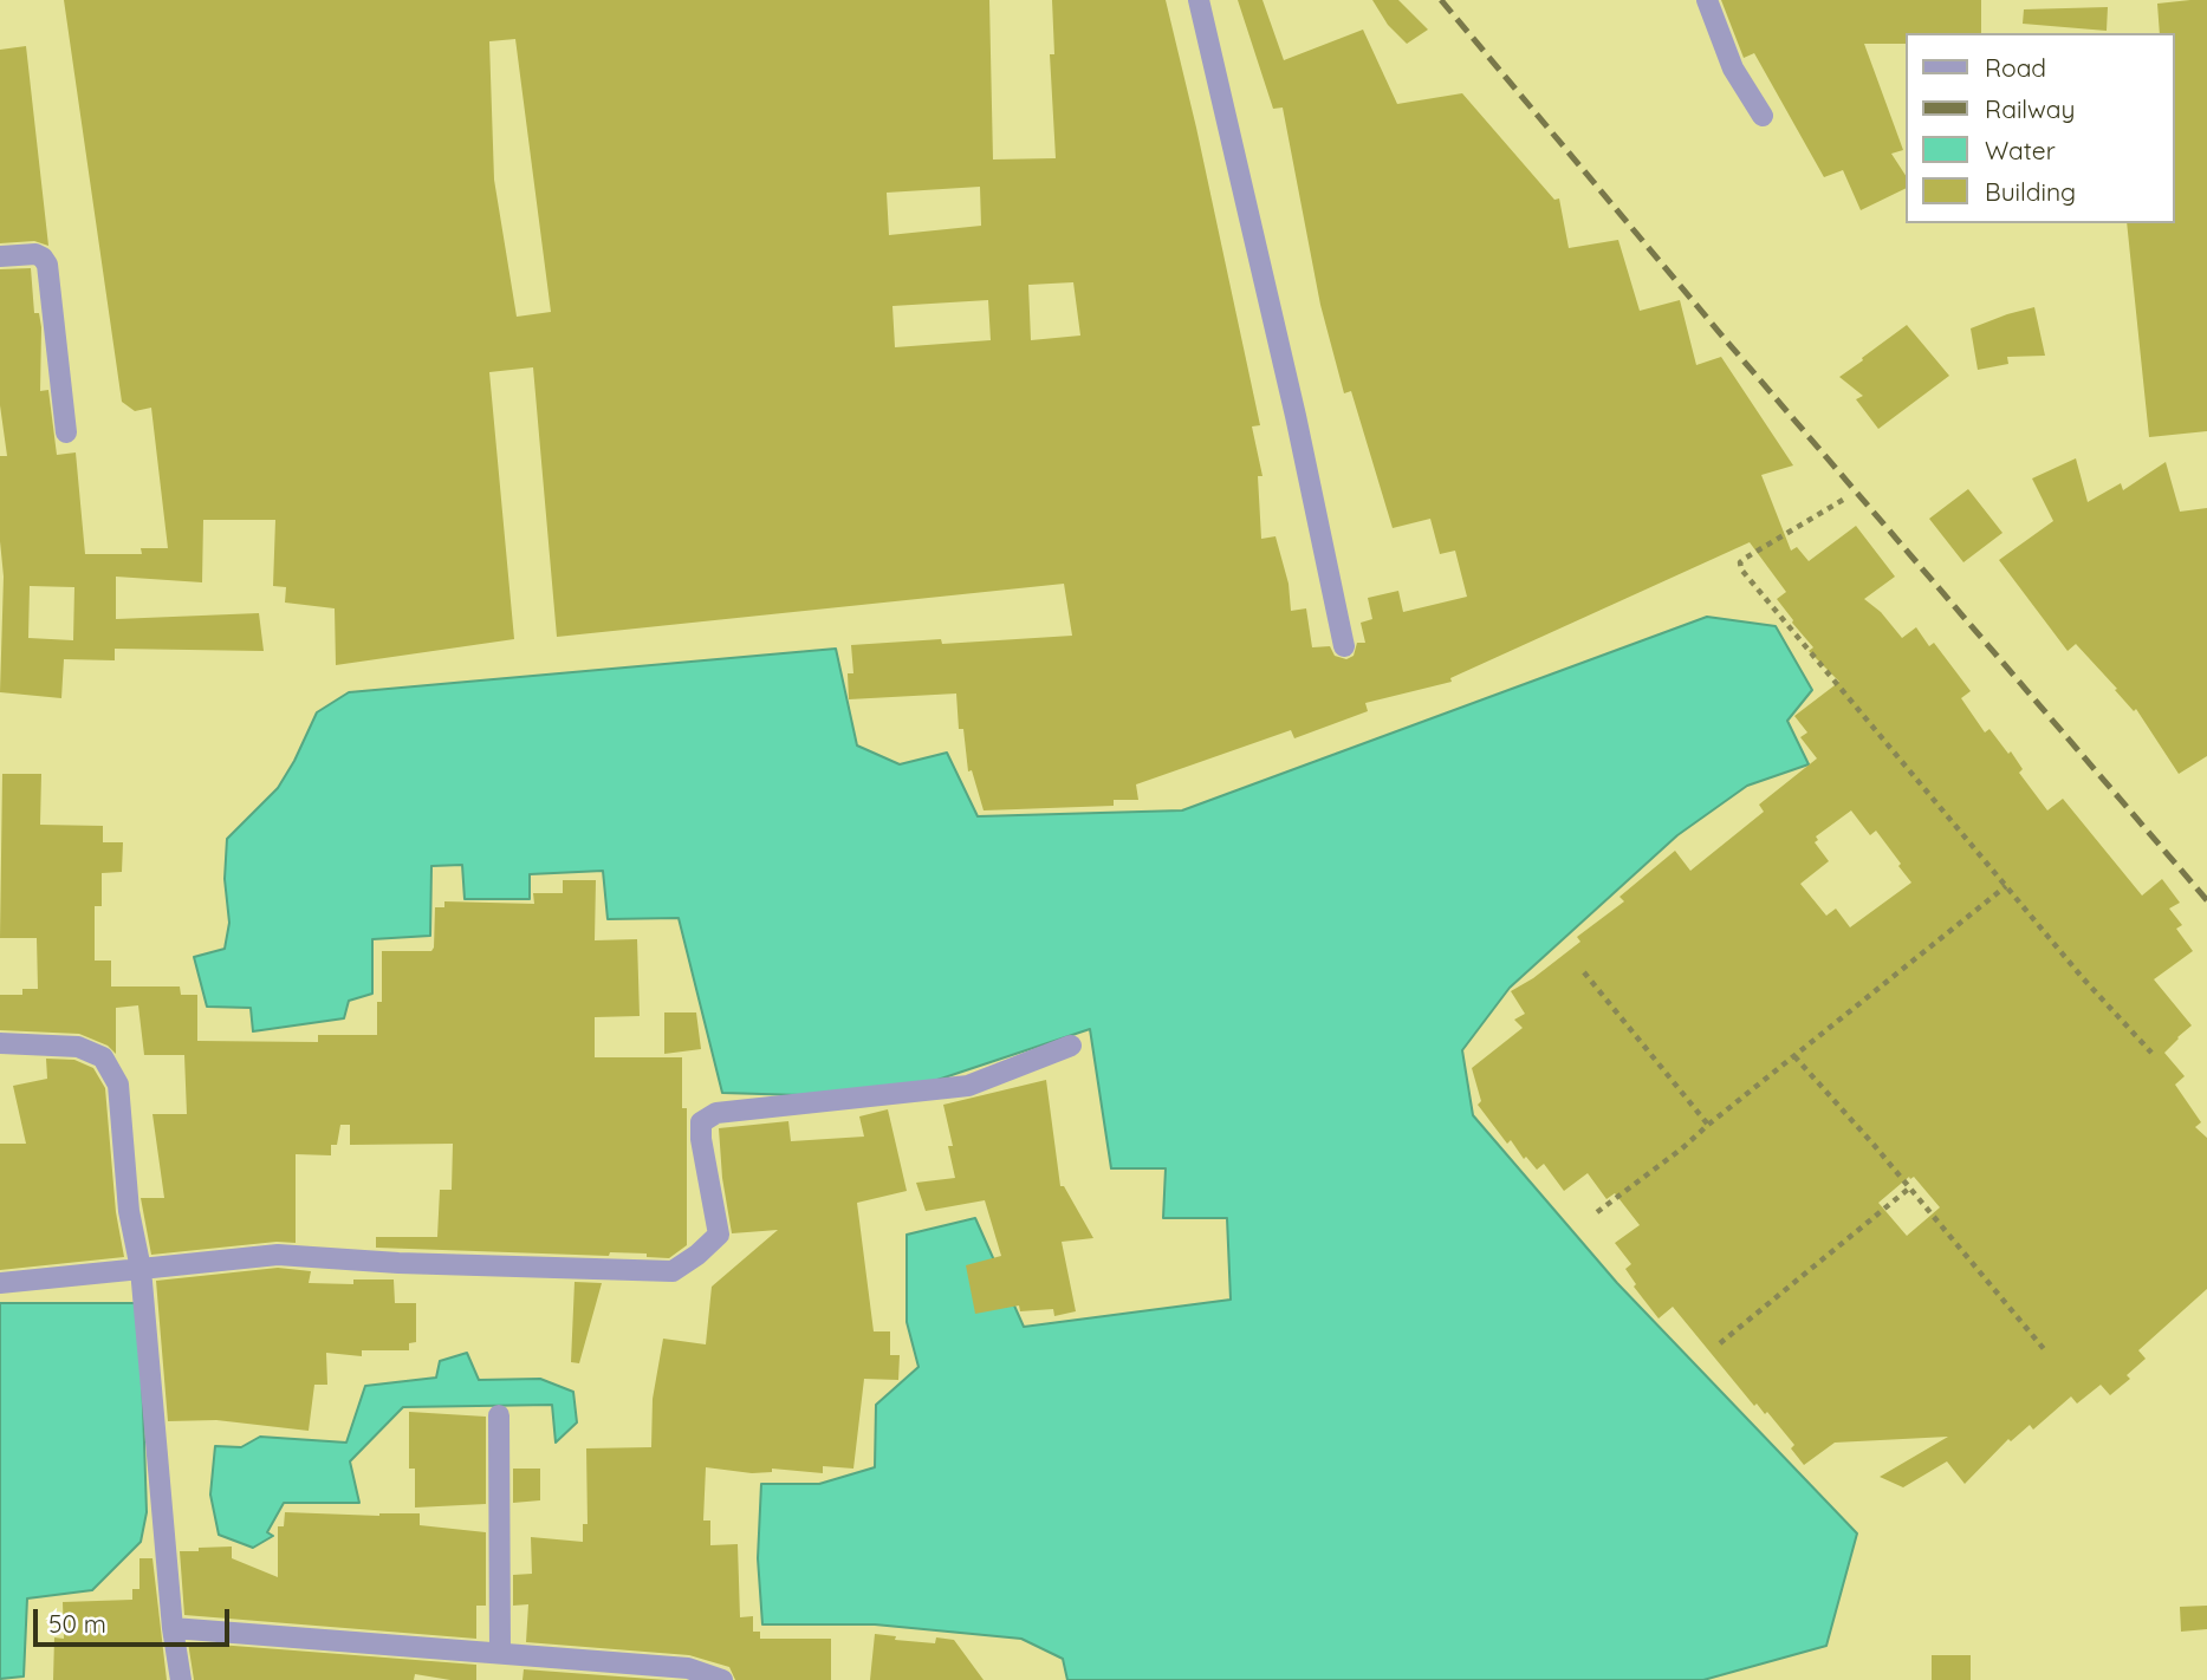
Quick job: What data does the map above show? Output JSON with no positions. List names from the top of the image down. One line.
{"legend":["Road","Railway","Water","Building"],"scale_bar":"50 m"}
